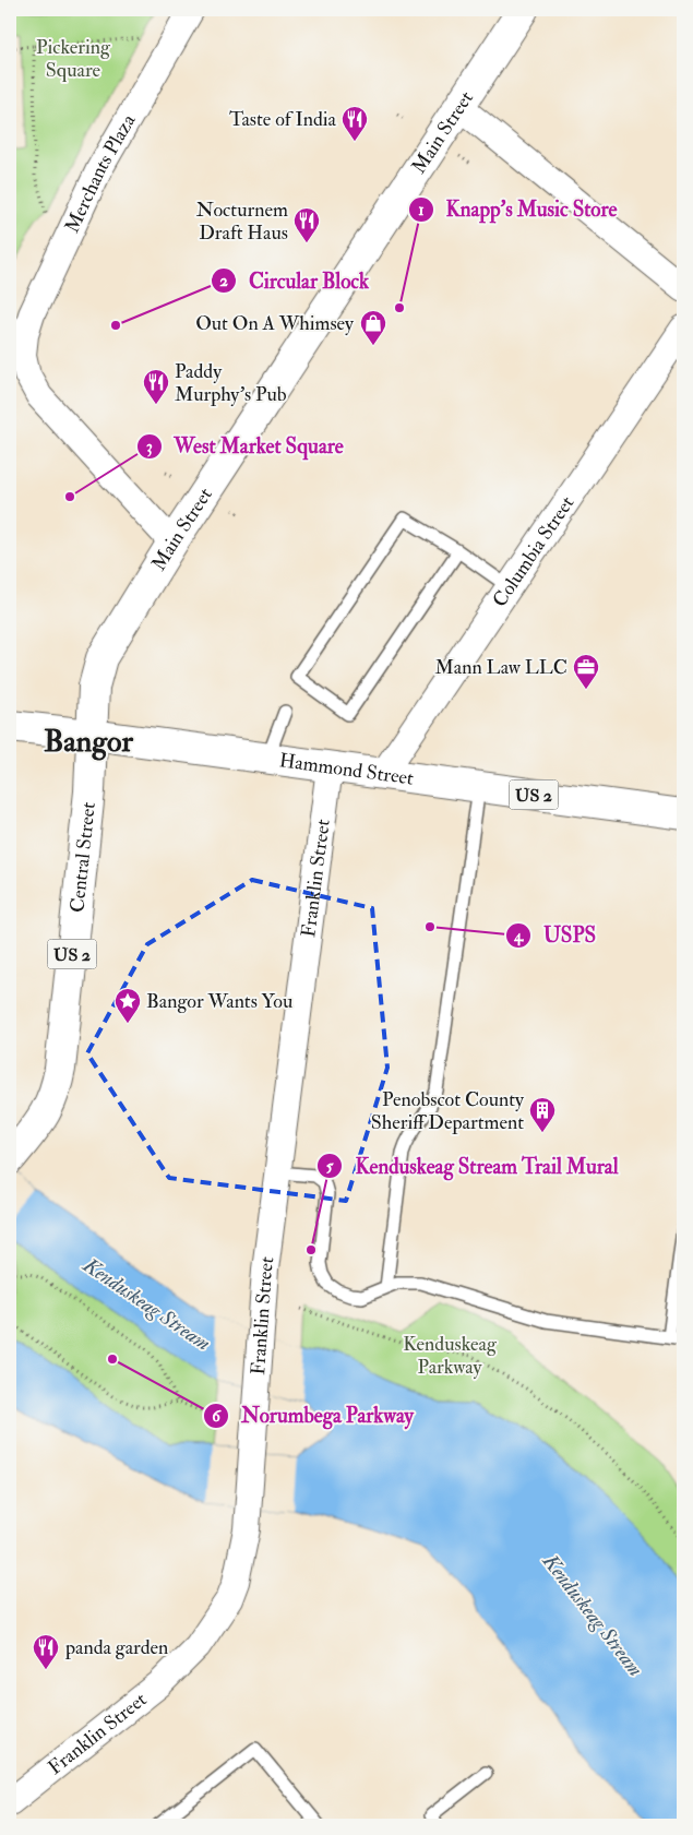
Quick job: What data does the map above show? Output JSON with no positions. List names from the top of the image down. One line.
{"streets":{"main road":["Main Street","Hammond Street","US 2","Central Street"],"street":["Merchants Plaza","Columbia Street","Franklin Street"]},"crossings":[["Main Street","Hammond Street"],["Main Street","Central Street"],["Columbia Street","Hammond Street"],["Hammond Street","Central Street"],["Hammond Street","Franklin Street"]],"districts":["Bangor"],"water":["Kenduskeag Stream"],"parks":["Pickering Square","Kenduskeag Parkway"],"places":{"restaurant":["Taste of India","Nocturnem Draft Haus","Paddy Murphy's Pub","panda garden"],"other":["Knapp's Music Store","Circular Block","West Market Square","USPS","Kenduskeag Stream Trail Mural","Norumbega Parkway"],"shop":["Out On A Whimsey"],"office":["Mann Law LLC"],"place":["Bangor Wants You"],"building":["Penobscot County Sheriff Department"]}}
